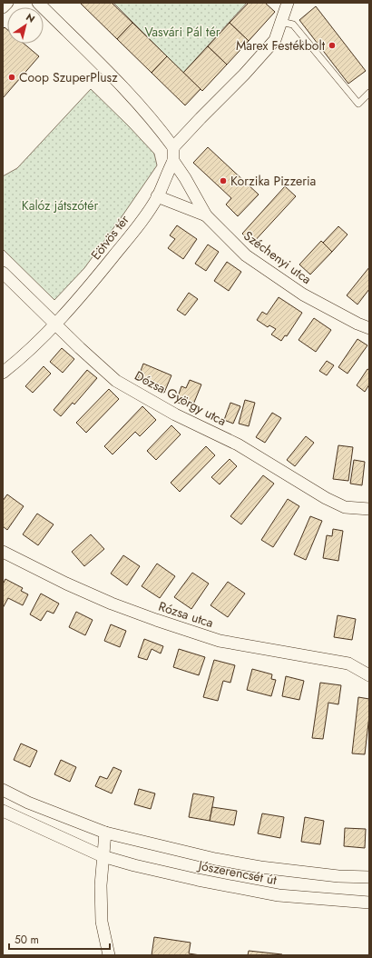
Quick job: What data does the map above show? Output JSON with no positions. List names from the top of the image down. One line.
{"streets":{"street":["Eötvös tér","Széchenyi utca","Dózsa György utca","Rózsa utca","Jószerencsét út"]},"crossings":[["Eötvös tér","Széchenyi utca"],["Eötvös tér","Dózsa György utca"]],"parks":["Vasvári Pál tér","Kalóz játszótér"],"places":["Marex Festékbolt","Coop SzuperPlusz","Korzika Pizzeria"],"scale_bar":"50 m","north":"top right"}
